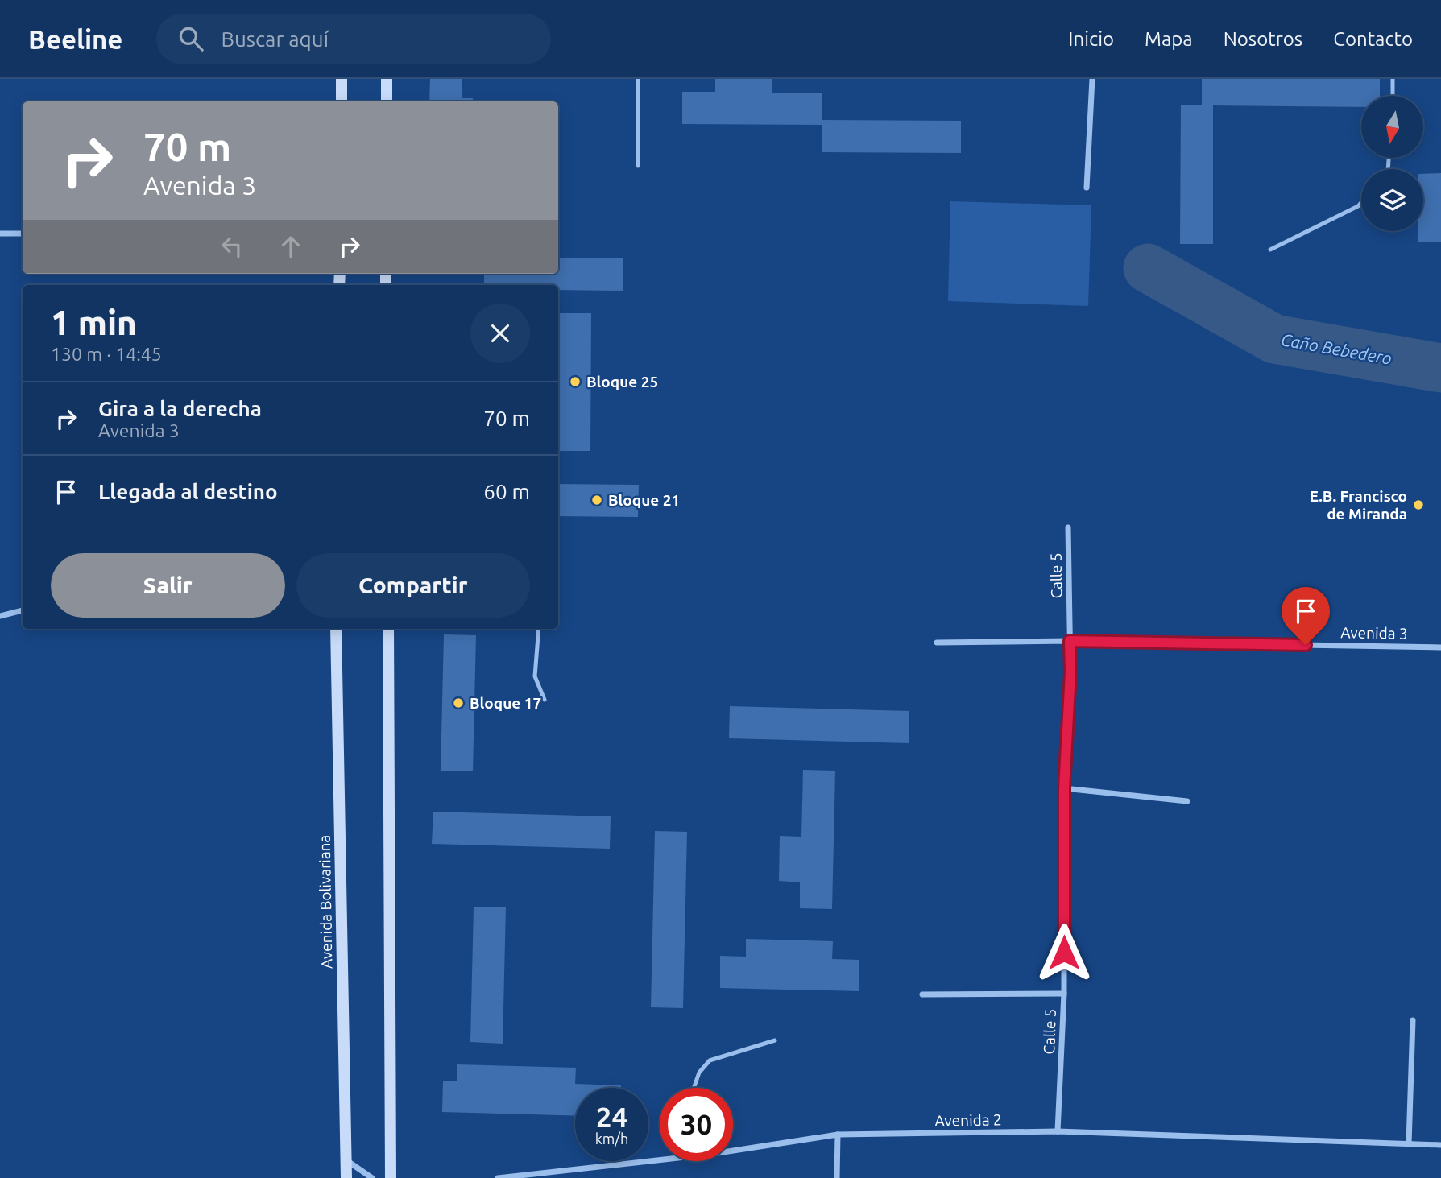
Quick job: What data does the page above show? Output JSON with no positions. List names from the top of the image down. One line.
{"streets":{"street":["Calle 5","Avenida 3","Avenida Bolivariana","Avenida 2"]},"crossings":[["Calle 5","Avenida 3"],["Calle 5","Avenida 2"]],"water":["Caño Bebedero"],"places":["Bloque 25","Bloque 21","E.B. Francisco de Miranda","Bloque 17"],"north":"bottom","page":{"header":"Beeline","search":"Buscar aquí","nav":["Inicio","Mapa","Nosotros","Contacto"],"turn":["70 m","Avenida 3"],"heading":["1 min","130 m · 14:45"],"list":[{"name":"Gira a la derecha","note":"Avenida 3","value":"70 m"},{"name":"Llegada al destino","value":"60 m"}],"buttons":["Salir","Compartir"],"speed":"24 km/h","limit":"30"}}
